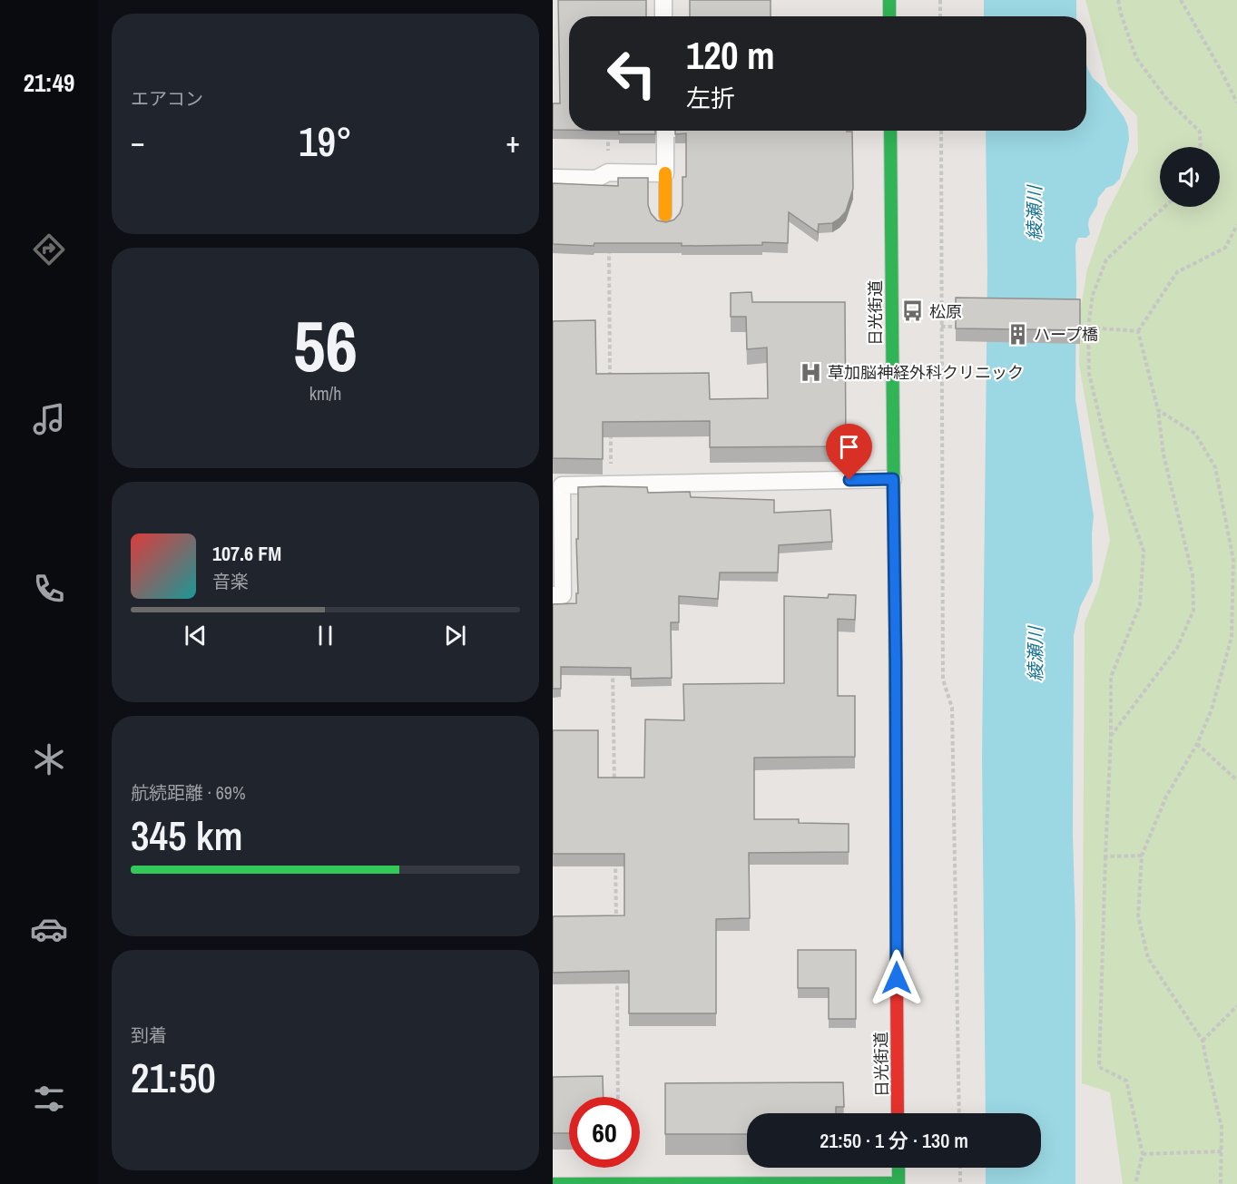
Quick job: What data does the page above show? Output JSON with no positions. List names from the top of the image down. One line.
{"streets":{"main road":["日光街道"]},"water":["綾瀬川"],"places":{"bus stop":["松原"],"building":["ハープ橋"],"hospital":["草加脳神経外科クリニック"]},"page":{"tabs":"21:49","tile":["エアコン",["56","km/h"],["航続距離 · 69%","345 km"],["到着","21:50"]],"turn":["120 m","左折"],"heat":["−","19°","+"],"song":["107.6 FM","音楽"],"limit":"60","trip":"21:50 · 1 分 · 130 m"}}
